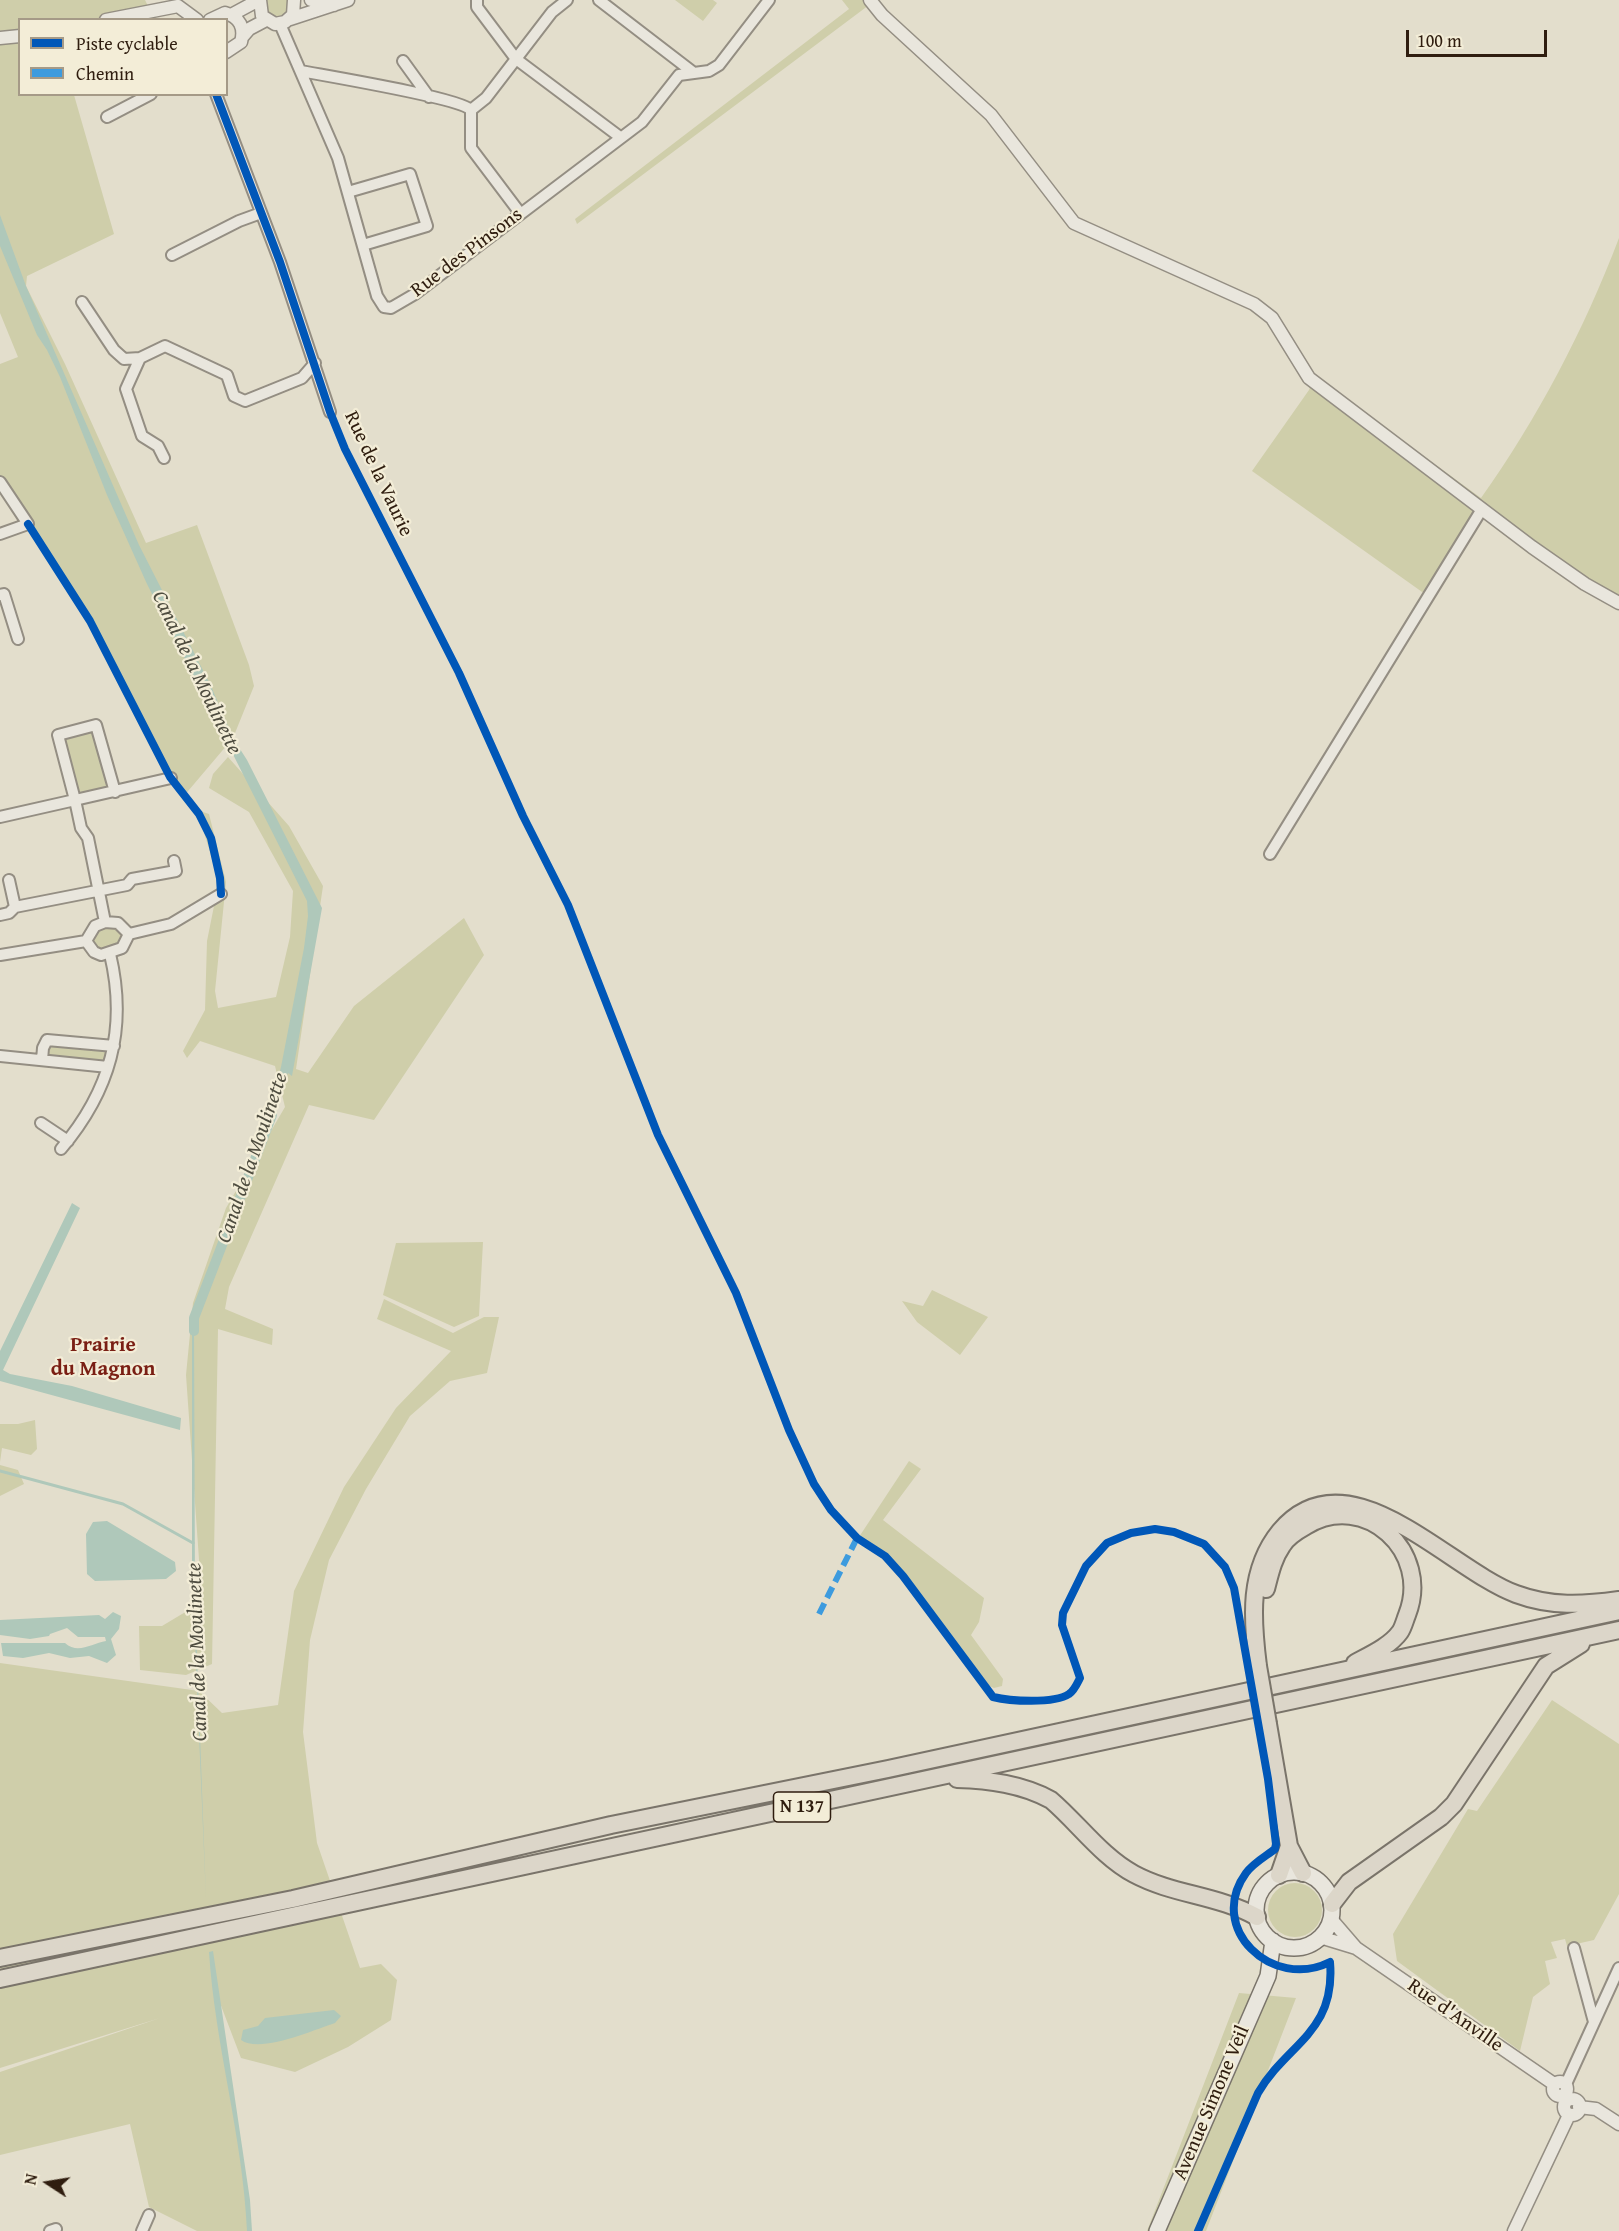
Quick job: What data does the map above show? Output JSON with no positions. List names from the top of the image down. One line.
{"streets":{"highway":["N 137"],"main road":["Avenue Simone Veil"],"street":["Rue des Pinsons","Rue de la Vaurie","Rue d'Anville"]},"crossings":[["Rue d'Anville","Avenue Simone Veil"]],"districts":["Prairie du Magnon"],"water":["Canal de la Moulinette"],"legend":["Piste cyclable","Chemin"],"scale_bar":"100 m","north":"left"}
